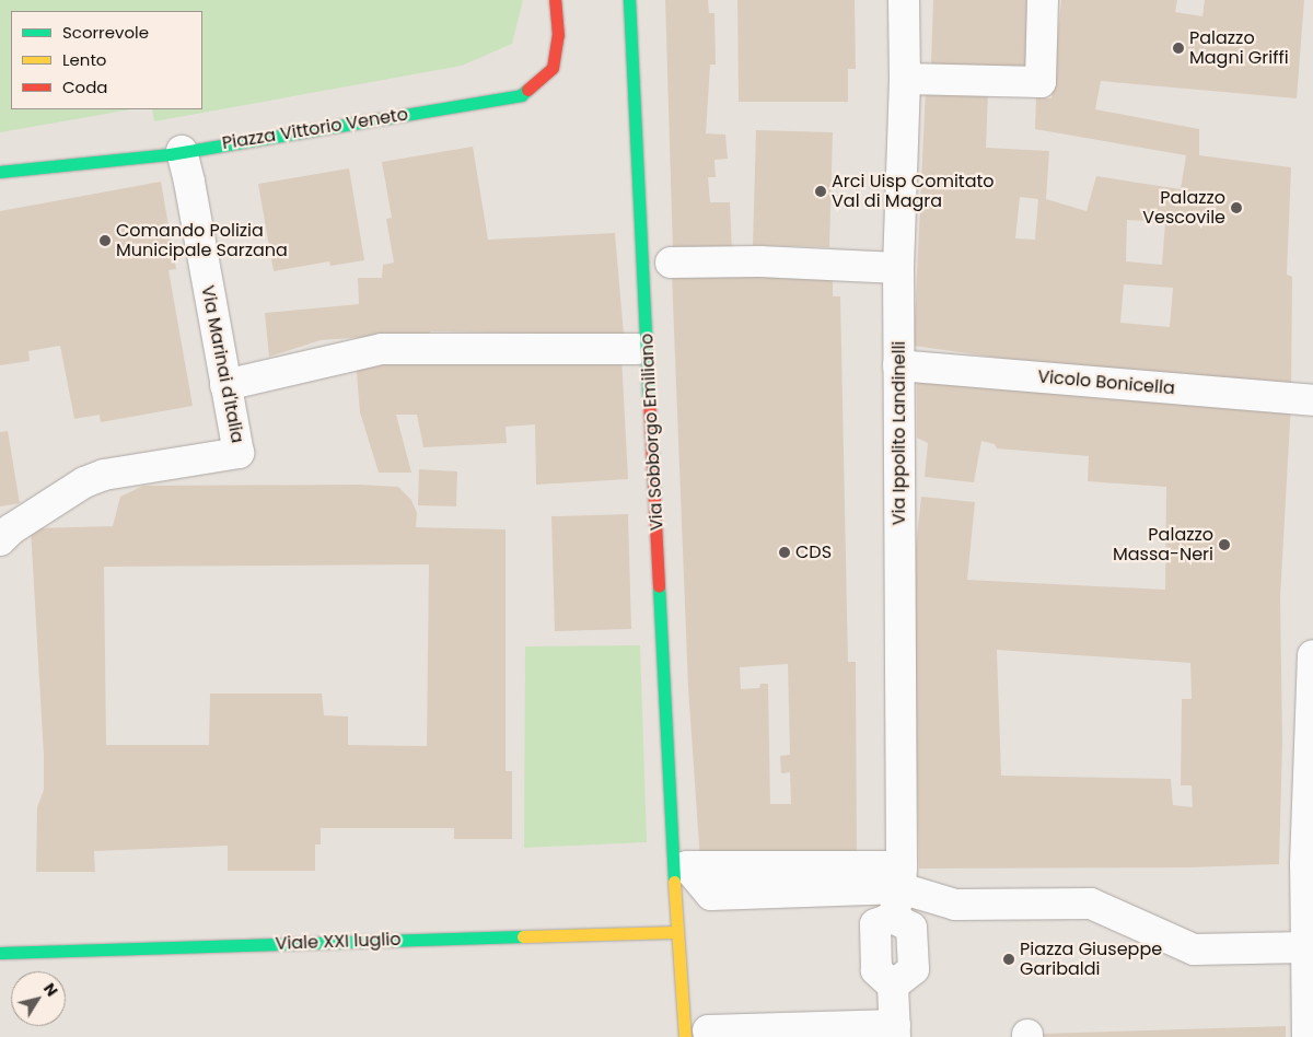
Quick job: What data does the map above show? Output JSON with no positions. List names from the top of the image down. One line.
{"streets":{"street":["Piazza Vittorio Veneto","Via Marinai d'Italia","Vicolo Bonicella","Via Sobborgo Emiliano","Via Ippolito Landinelli","Viale XXI luglio"]},"crossings":[["Piazza Vittorio Veneto","Via Marinai d'Italia"],["Vicolo Bonicella","Via Ippolito Landinelli"],["Via Sobborgo Emiliano","Viale XXI luglio"]],"places":["Palazzo Magni Griffi","Arci Uisp Comitato Val di Magra","Palazzo Vescovile","Comando Polizia Municipale Sarzana","Palazzo Massa-Neri","CDS","Piazza Giuseppe Garibaldi"],"legend":["Scorrevole","Lento","Coda"],"north":"top right"}
